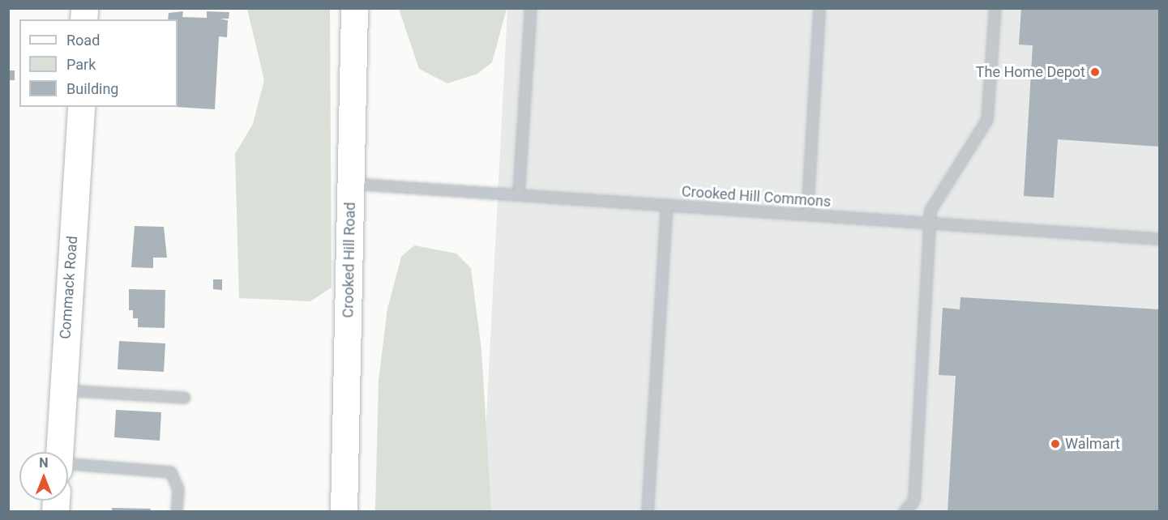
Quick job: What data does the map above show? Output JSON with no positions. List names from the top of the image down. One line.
{"streets":{"main road":["Crooked Hill Road","Commack Road"],"lane":["Crooked Hill Commons"]},"crossings":[["Crooked Hill Commons","Crooked Hill Road"]],"places":["The Home Depot","Walmart"],"legend":["Road","Park","Building"],"north":"top"}
